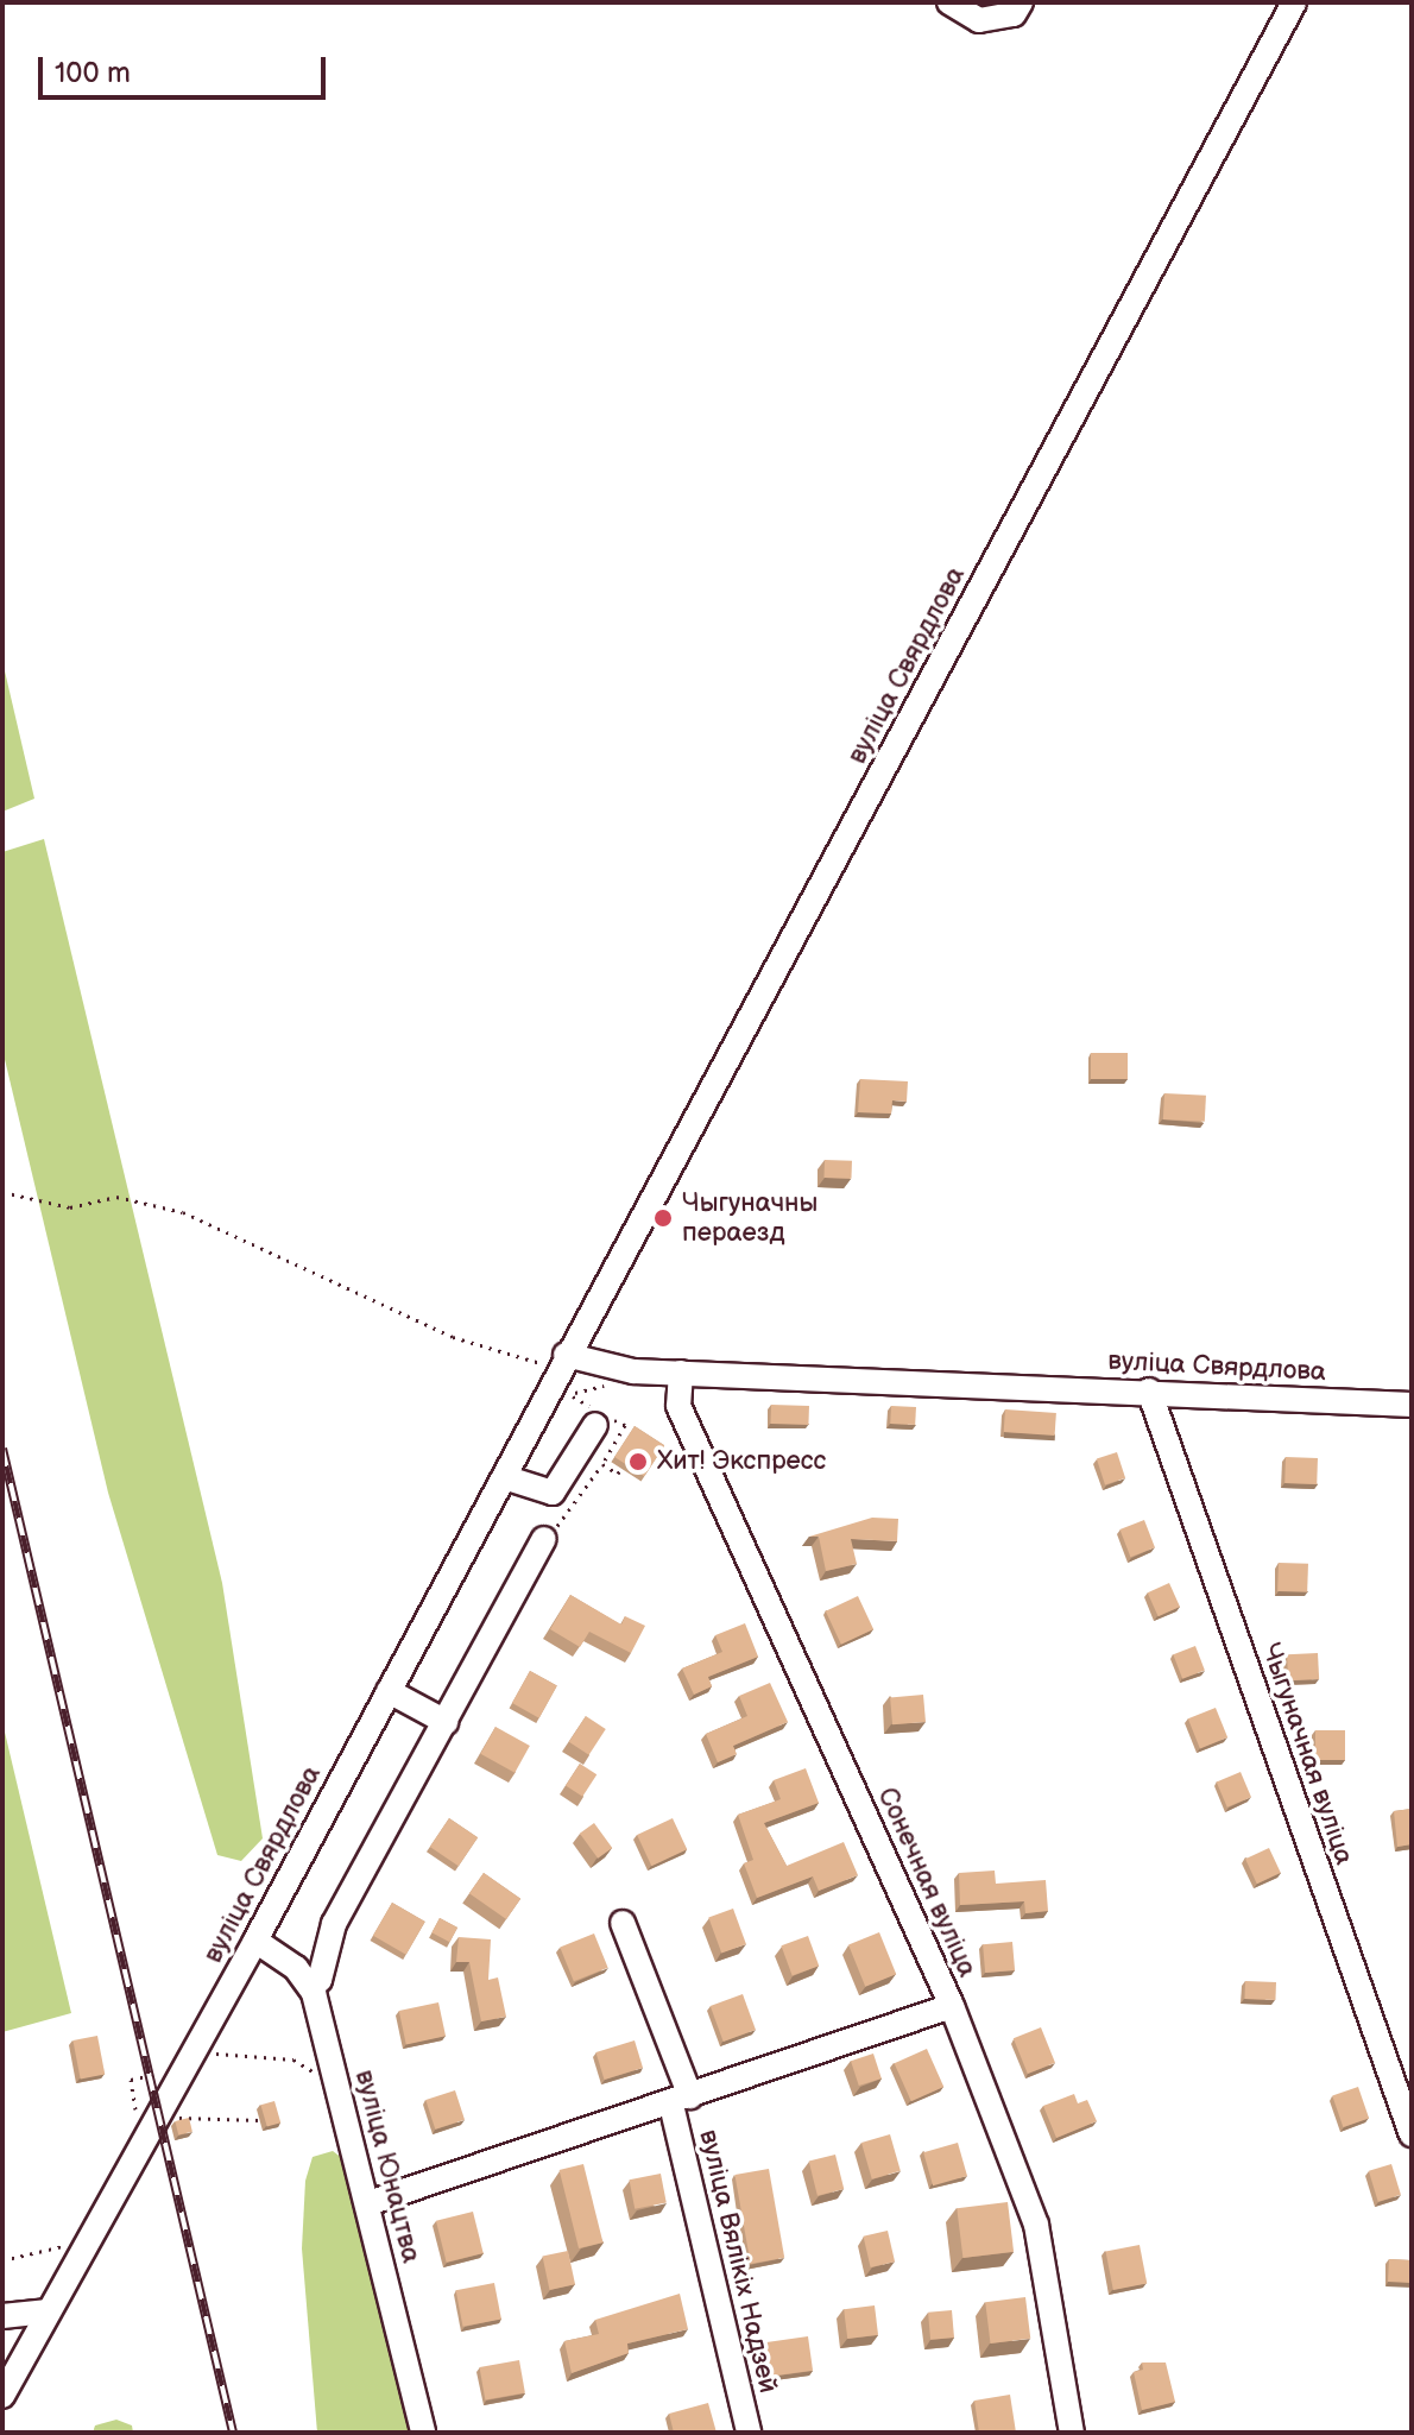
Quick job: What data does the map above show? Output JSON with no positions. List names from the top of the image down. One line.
{"streets":{"street":["вуліца Свярдлова","Чыгуначная вуліца","Сонечная вуліца","вуліца Юнацтва","вуліца Вялікіх Надзей"]},"crossings":[["вуліца Свярдлова","Чыгуначная вуліца"],["вуліца Свярдлова","Сонечная вуліца"]],"places":["Чыгуначны пераезд","Хит! Экспресс"],"scale_bar":"100 m"}
